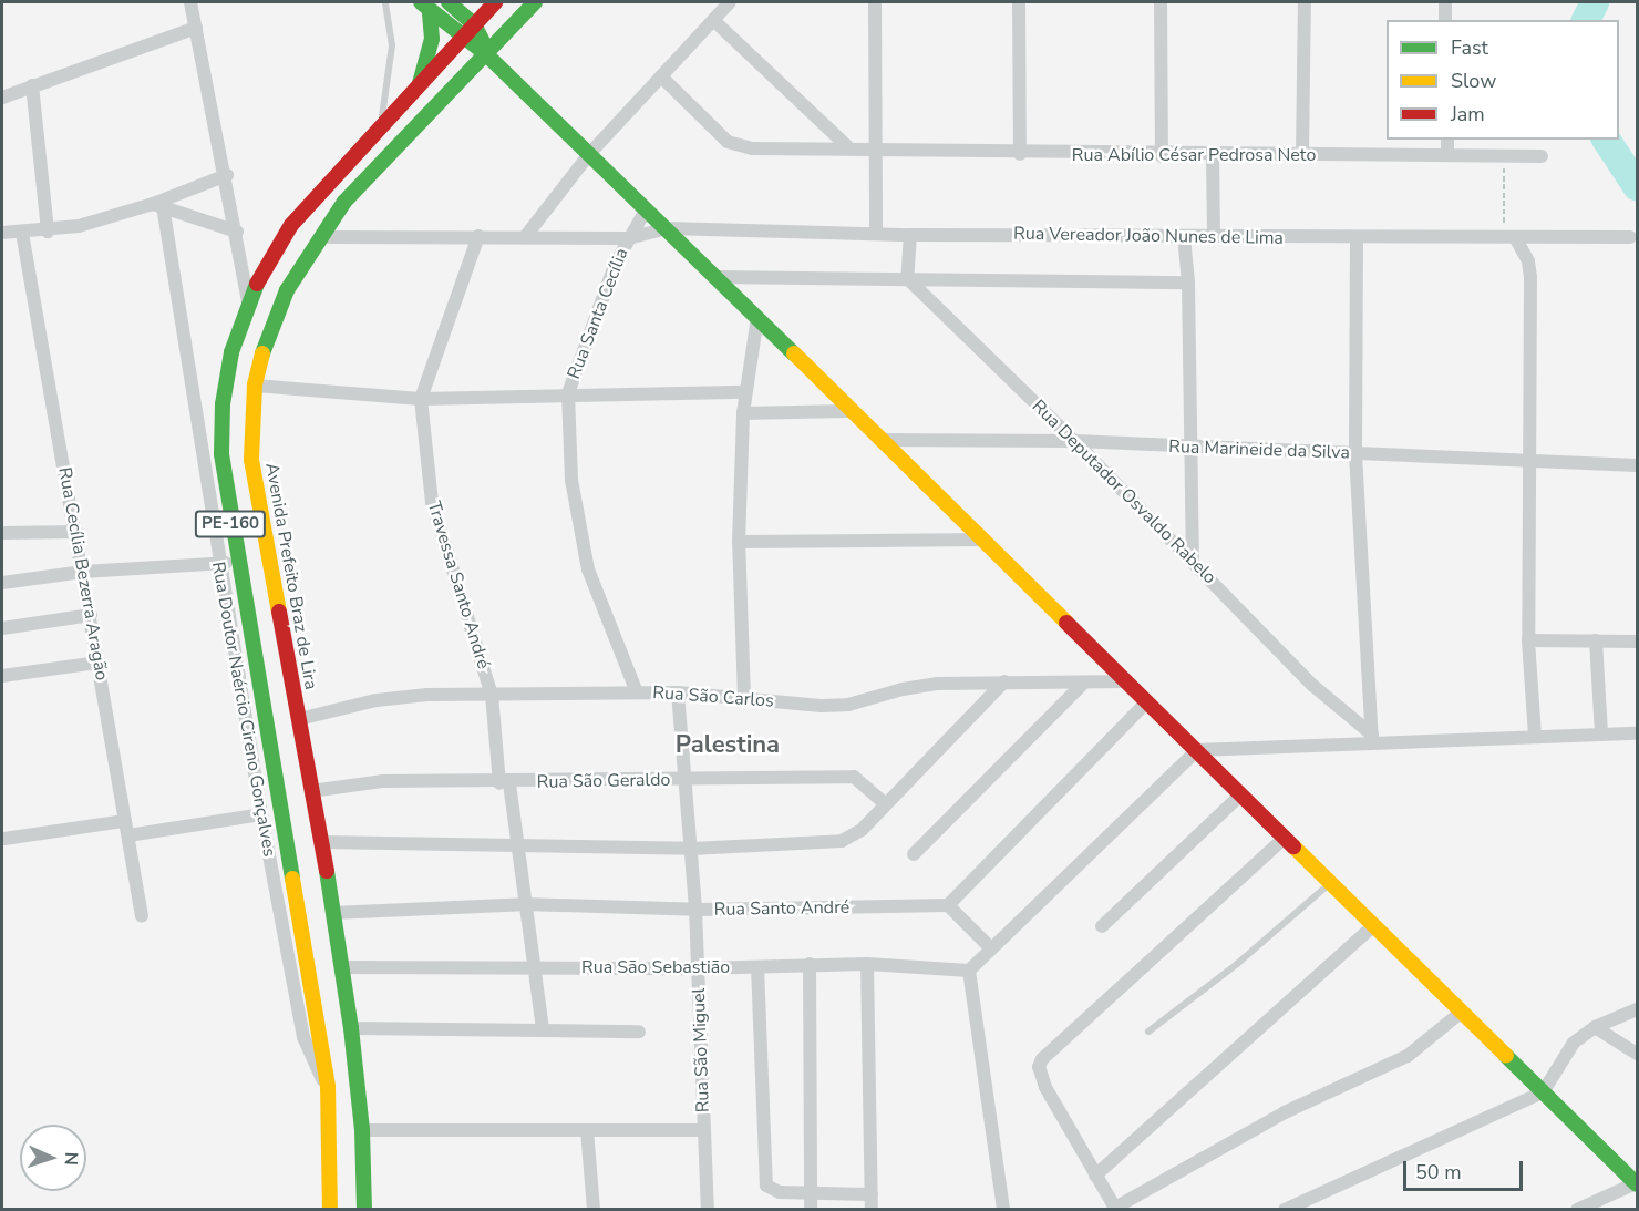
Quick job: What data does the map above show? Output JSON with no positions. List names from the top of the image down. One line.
{"streets":{"main road":["PE-160","Avenida Prefeito Braz de Lira"],"street":["Rua Abílio César Pedrosa Neto","Rua Vereador João Nunes de Lima","Rua Santa Cecília","Rua Marineide da Silva","Rua Deputador Osvaldo Rabelo","Rua Cecília Bezerra Aragão","Travessa Santo André","Rua São Carlos","Rua Doutor Naércio Cireno Gonçalves","Rua São Geraldo","Rua Santo André","Rua São Sebastião","Rua São Miguel"]},"crossings":[["Rua Vereador João Nunes de Lima","Rua Santa Cecília"],["Rua Vereador João Nunes de Lima","Avenida Prefeito Braz de Lira"],["Rua Vereador João Nunes de Lima","Travessa Santo André"],["Rua Santa Cecília","Rua São Carlos"],["Rua Marineide da Silva","Rua Deputador Osvaldo Rabelo"],["PE-160","Avenida Prefeito Braz de Lira"],["PE-160","Rua Doutor Naércio Cireno Gonçalves"],["Avenida Prefeito Braz de Lira","Rua São Carlos"],["Avenida Prefeito Braz de Lira","Rua São Geraldo"],["Avenida Prefeito Braz de Lira","Rua Santo André"],["Avenida Prefeito Braz de Lira","Rua São Sebastião"],["Travessa Santo André","Rua São Carlos"],["Travessa Santo André","Rua São Geraldo"],["Travessa Santo André","Rua Santo André"],["Travessa Santo André","Rua São Sebastião"],["Rua São Carlos","Rua São Miguel"],["Rua São Geraldo","Rua São Miguel"],["Rua Santo André","Rua São Miguel"],["Rua São Sebastião","Rua São Miguel"]],"districts":["Palestina"],"legend":["Fast","Slow","Jam"],"scale_bar":"50 m","north":"right"}
